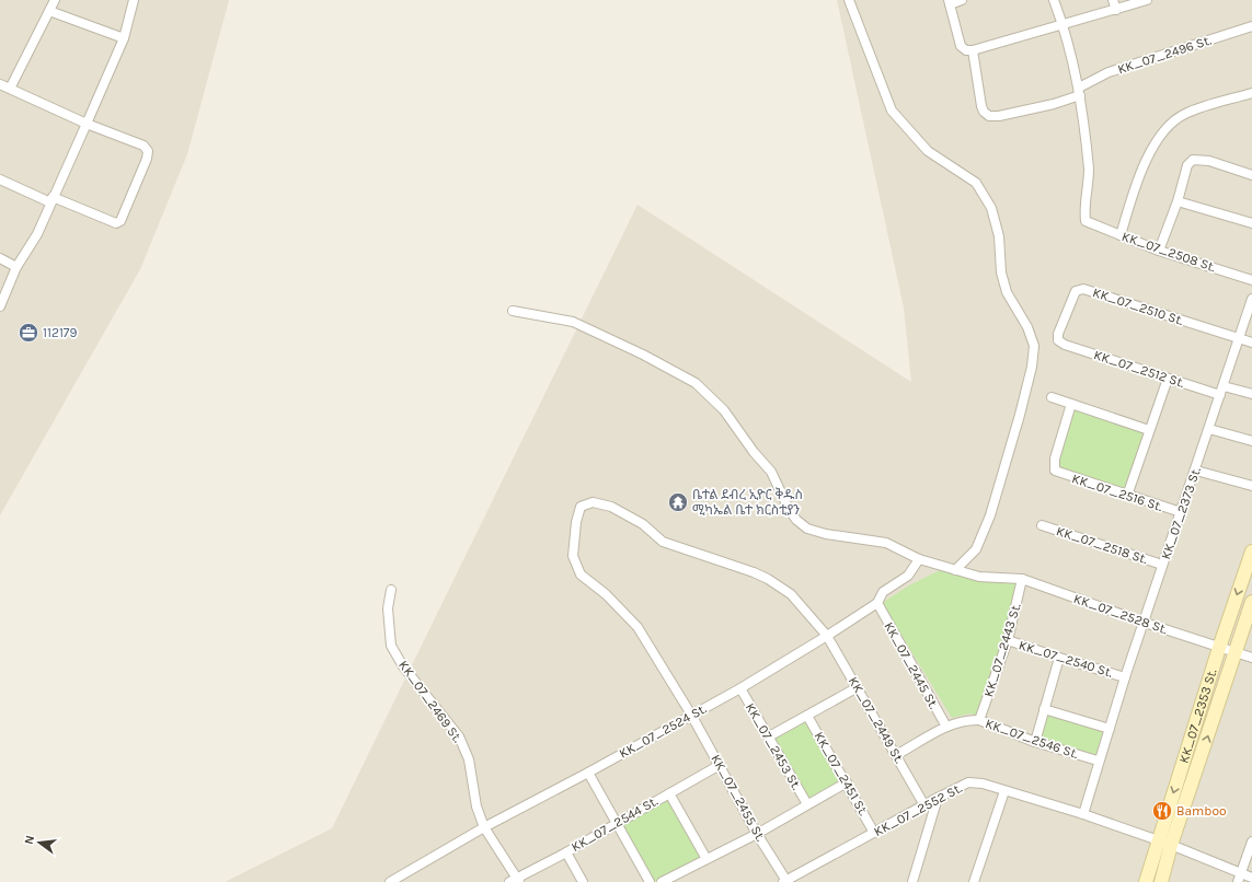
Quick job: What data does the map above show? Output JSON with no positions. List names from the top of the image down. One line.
{"streets":{"street":["KK_07_2496 St.","KK_07_2508 St.","KK_07_2510 St.","KK_07_2512 St.","KK_07_2516 St.","KK_07_2373 St.","KK_07_2518 St.","KK_07_2528 St.","KK_07_2443 St.","KK_07_2540 St.","KK_07_2445 St.","KK_07_2469 St.","KK_07_2353 St.","KK_07_2449 St.","KK_07_2524 St.","KK_07_2546 St.","KK_07_2453 St.","KK_07_2451 St.","KK_07_2455 St.","KK_07_2552 St.","KK_07_2544 St."]},"crossings":[["KK_07_2496 St.","KK_07_2508 St."],["KK_07_2510 St.","KK_07_2512 St."],["KK_07_2510 St.","KK_07_2373 St."],["KK_07_2512 St.","KK_07_2373 St."],["KK_07_2516 St.","KK_07_2373 St."],["KK_07_2373 St.","KK_07_2518 St."],["KK_07_2373 St.","KK_07_2528 St."],["KK_07_2373 St.","KK_07_2540 St."],["KK_07_2373 St.","KK_07_2546 St."],["KK_07_2373 St.","KK_07_2552 St."],["KK_07_2528 St.","KK_07_2443 St."],["KK_07_2528 St.","KK_07_2353 St."],["KK_07_2528 St.","KK_07_2524 St."],["KK_07_2443 St.","KK_07_2540 St."],["KK_07_2443 St.","KK_07_2546 St."],["KK_07_2445 St.","KK_07_2524 St."],["KK_07_2445 St.","KK_07_2546 St."],["KK_07_2469 St.","KK_07_2524 St."],["KK_07_2469 St.","KK_07_2544 St."],["KK_07_2353 St.","KK_07_2552 St."],["KK_07_2449 St.","KK_07_2524 St."],["KK_07_2449 St.","KK_07_2546 St."],["KK_07_2449 St.","KK_07_2455 St."],["KK_07_2449 St.","KK_07_2552 St."],["KK_07_2524 St.","KK_07_2453 St."],["KK_07_2524 St.","KK_07_2455 St."],["KK_07_2451 St.","KK_07_2552 St."],["KK_07_2455 St.","KK_07_2552 St."],["KK_07_2455 St.","KK_07_2544 St."]],"places":{"office":["112179"],"temple":["ቤተል ደብረ ኢዮር ቅዱስ ሚካኤል ቤተ ክርስቲያን"],"restaurant":["Bamboo"]},"north":"left"}
